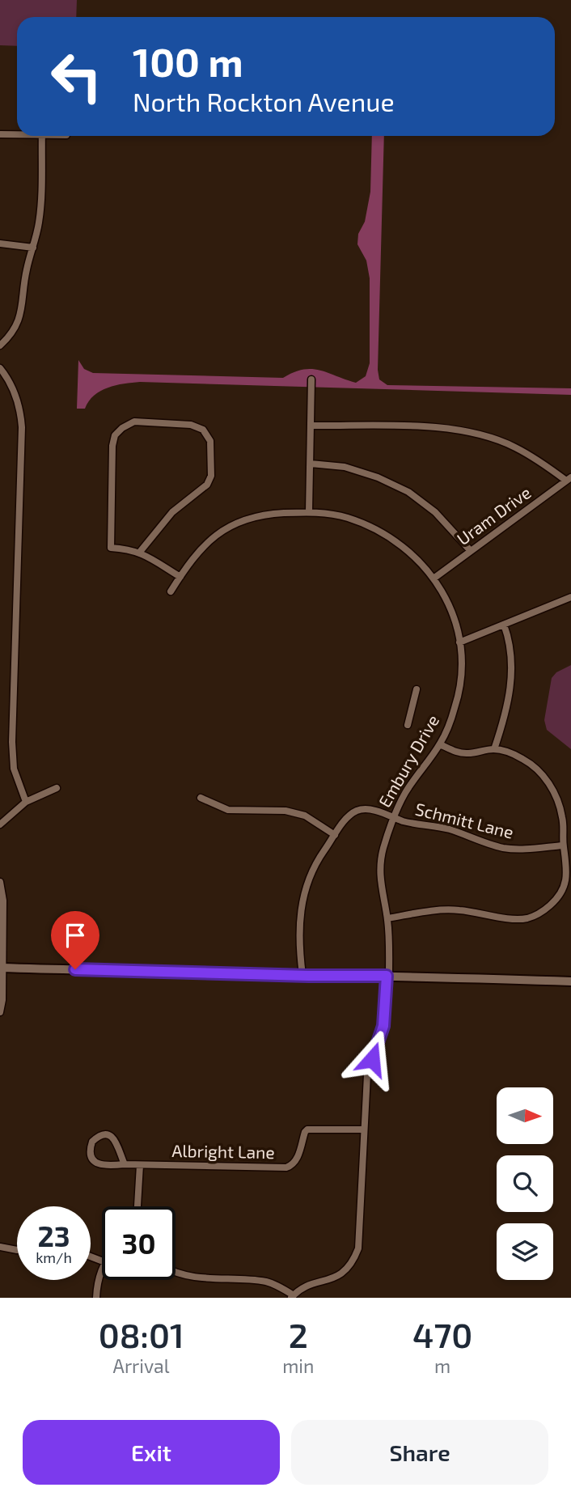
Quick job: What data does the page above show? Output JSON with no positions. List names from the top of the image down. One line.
{"streets":{"street":["Uram Drive","Embury Drive","Schmitt Lane","Albright Lane"]},"crossings":[["Uram Drive","Embury Drive"],["Embury Drive","Schmitt Lane"],["Embury Drive","Albright Lane"]],"north":"right","page":{"turn":["100 m","North Rockton Avenue"],"speed":"23 km/h","limit":"30","eta":["08:01","Arrival","2","min","470","m"],"buttons":["Exit","Share"]}}
